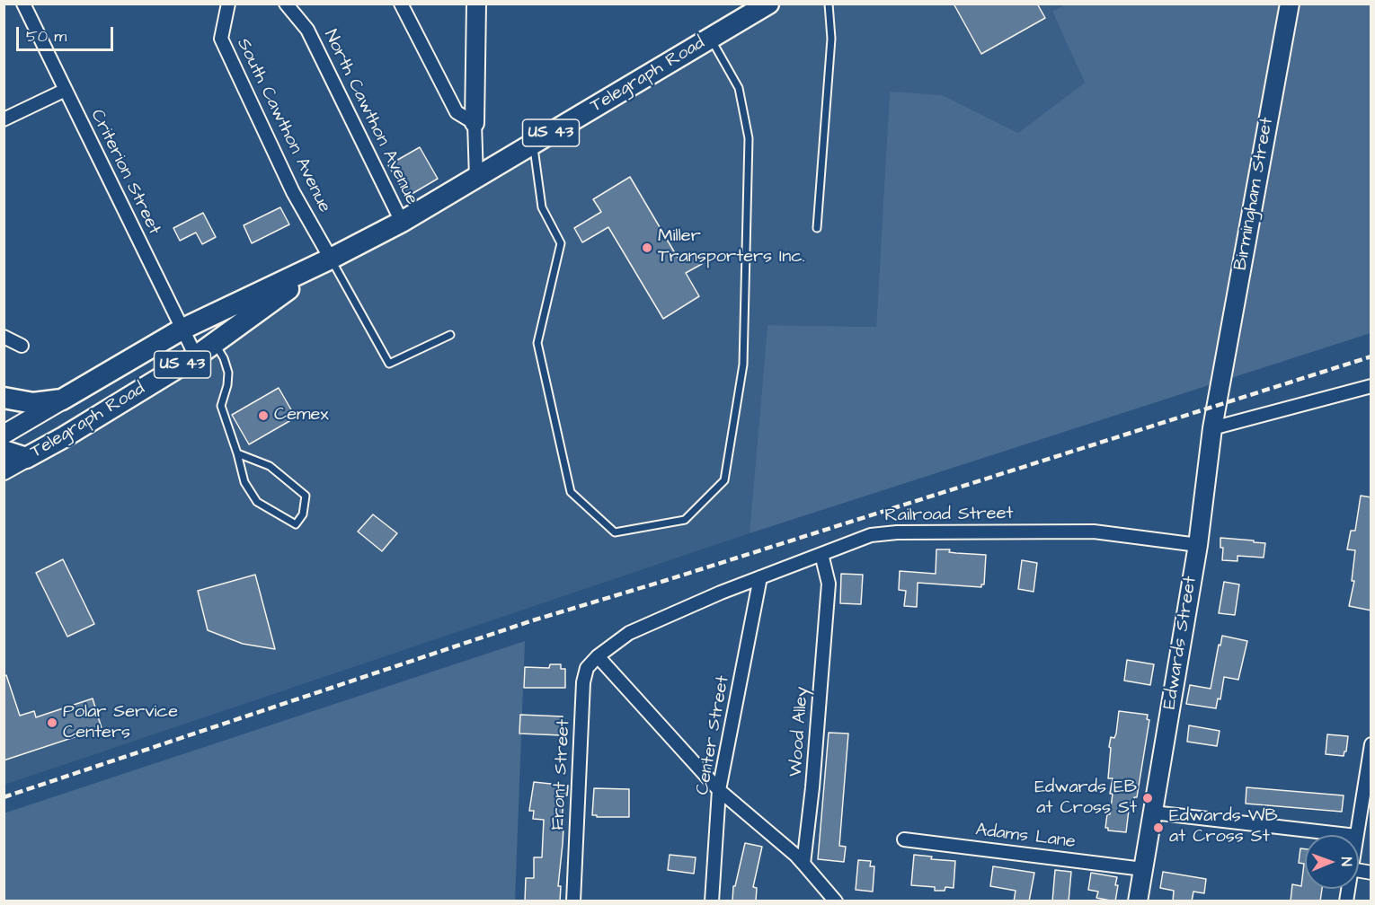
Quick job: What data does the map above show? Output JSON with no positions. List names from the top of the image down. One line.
{"streets":{"main road":["Telegraph Road","US 43"],"street":["North Cawthon Avenue","South Cawthon Avenue","Criterion Street","Birmingham Street","Railroad Street","Edwards Street","Wood Alley","Center Street","Front Street","Adams Lane"]},"crossings":[["Telegraph Road","North Cawthon Avenue"],["Telegraph Road","South Cawthon Avenue"],["Telegraph Road","Criterion Street"],["Birmingham Street","Edwards Street"],["Railroad Street","Edwards Street"],["Railroad Street","Wood Alley"],["Railroad Street","Center Street"],["Railroad Street","Front Street"],["Edwards Street","Adams Lane"]],"places":["Miller Transporters Inc.","Cemex","Polar Service Centers","Edwards EB at Cross St","Edwards WB at Cross St"],"scale_bar":"50 m","north":"right"}
